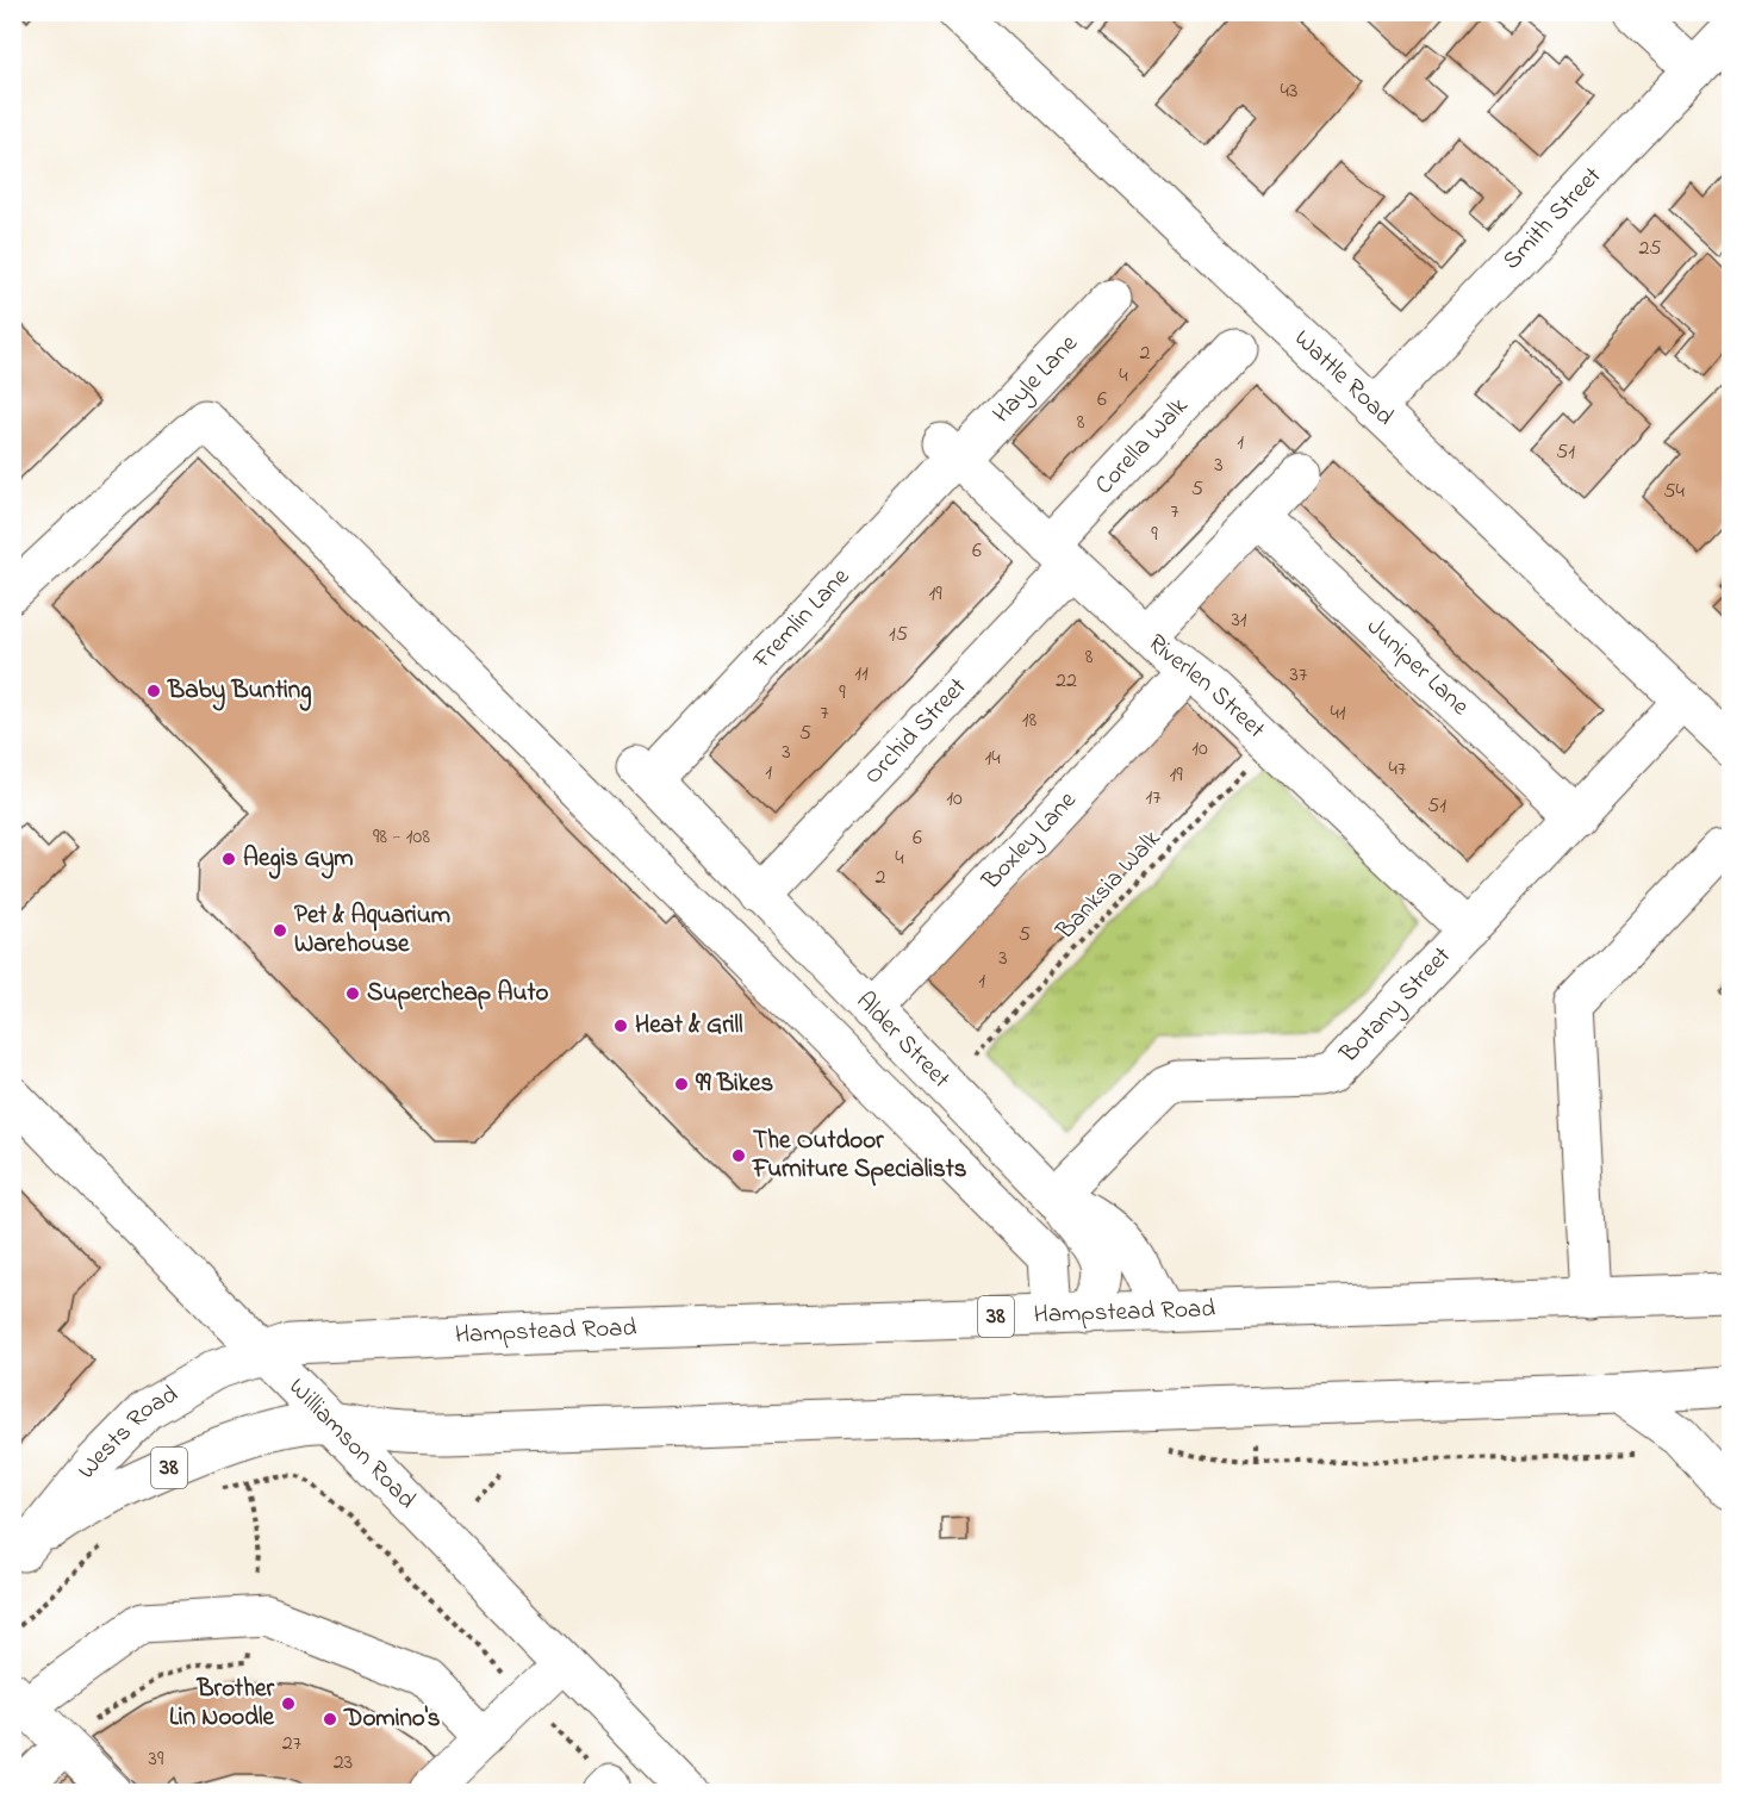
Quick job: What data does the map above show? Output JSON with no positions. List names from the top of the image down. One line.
{"streets":{"street":["Smith Street","Wattle Road","Hayle Lane","Corella Walk","Fremlin Lane","Juniper Lane","Riverlen Street","Orchid Street","Boxley Lane","Botany Street","Alder Street","Hampstead Road","38","Wests Road","Williamson Road"],"path":["Banksia Walk"]},"crossings":[["Smith Street","Wattle Road"],["Wattle Road","Botany Street"],["Hayle Lane","Fremlin Lane"],["Hayle Lane","Riverlen Street"],["Corella Walk","Riverlen Street"],["Corella Walk","Orchid Street"],["Fremlin Lane","Riverlen Street"],["Fremlin Lane","Alder Street"],["Juniper Lane","Botany Street"],["Riverlen Street","Orchid Street"],["Riverlen Street","Boxley Lane"],["Riverlen Street","Banksia Walk"],["Riverlen Street","Botany Street"],["Orchid Street","Alder Street"],["Boxley Lane","Alder Street"],["Botany Street","Alder Street"],["Alder Street","Hampstead Road"],["Hampstead Road","Wests Road"],["Hampstead Road","Williamson Road"],["38","Wests Road"],["38","Williamson Road"],["Wests Road","Williamson Road"]],"places":["Baby Bunting","Aegis Gym","Pet & Aquarium Warehouse","Supercheap Auto","Heat & Grill","99 Bikes","The Outdoor Furniture Specialists","Brother Lin Noodle","Domino's"],"house_numbers":["43","25","2","4","6","8","1","51","3","5","54","7","9","6","19","31","15","8","11","37","22","9","7","41","18","5","10","3","14","47","1","19","17","10","51","98 - 108","6","4","2","5","3","1","27","39","23"]}
